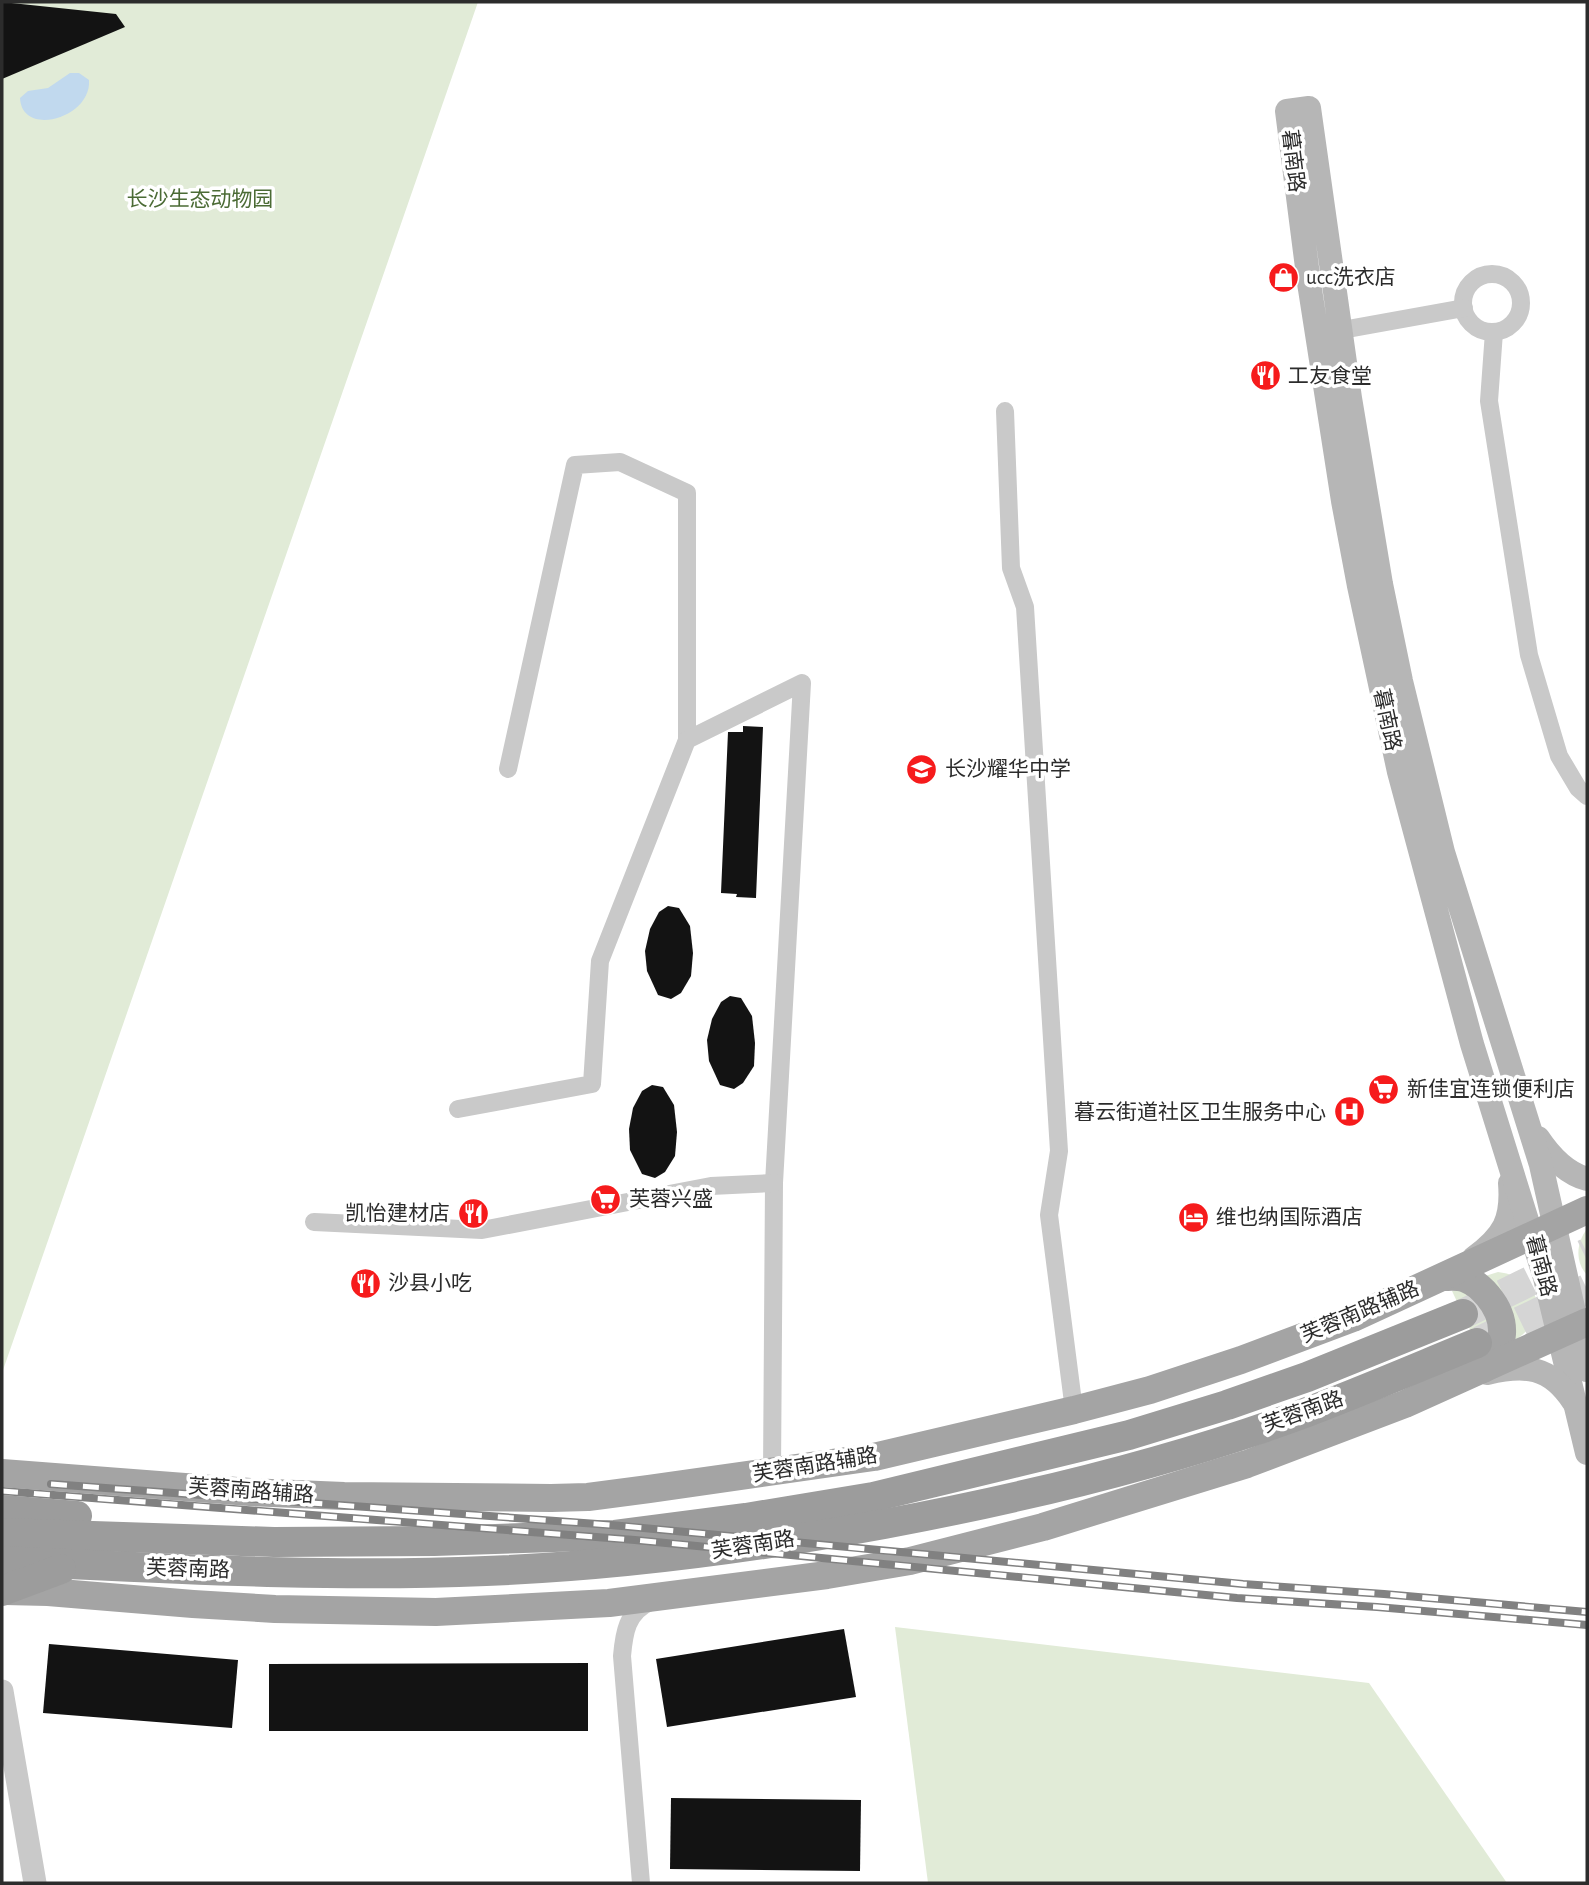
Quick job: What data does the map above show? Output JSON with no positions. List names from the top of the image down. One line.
{"streets":{"highway":["芙蓉南路"],"main road":["暮南路","芙蓉南路辅路"]},"crossings":[["暮南路","芙蓉南路辅路"]],"parks":["长沙生态动物园"],"places":{"shop":["ucc洗衣店"],"restaurant":["工友食堂","凯怡建材店","沙县小吃"],"school or university":["长沙耀华中学"],"supermarket":["新佳宜连锁便利店","芙蓉兴盛"],"hospital":["暮云街道社区卫生服务中心"],"hotel":["维也纳国际酒店"]}}
